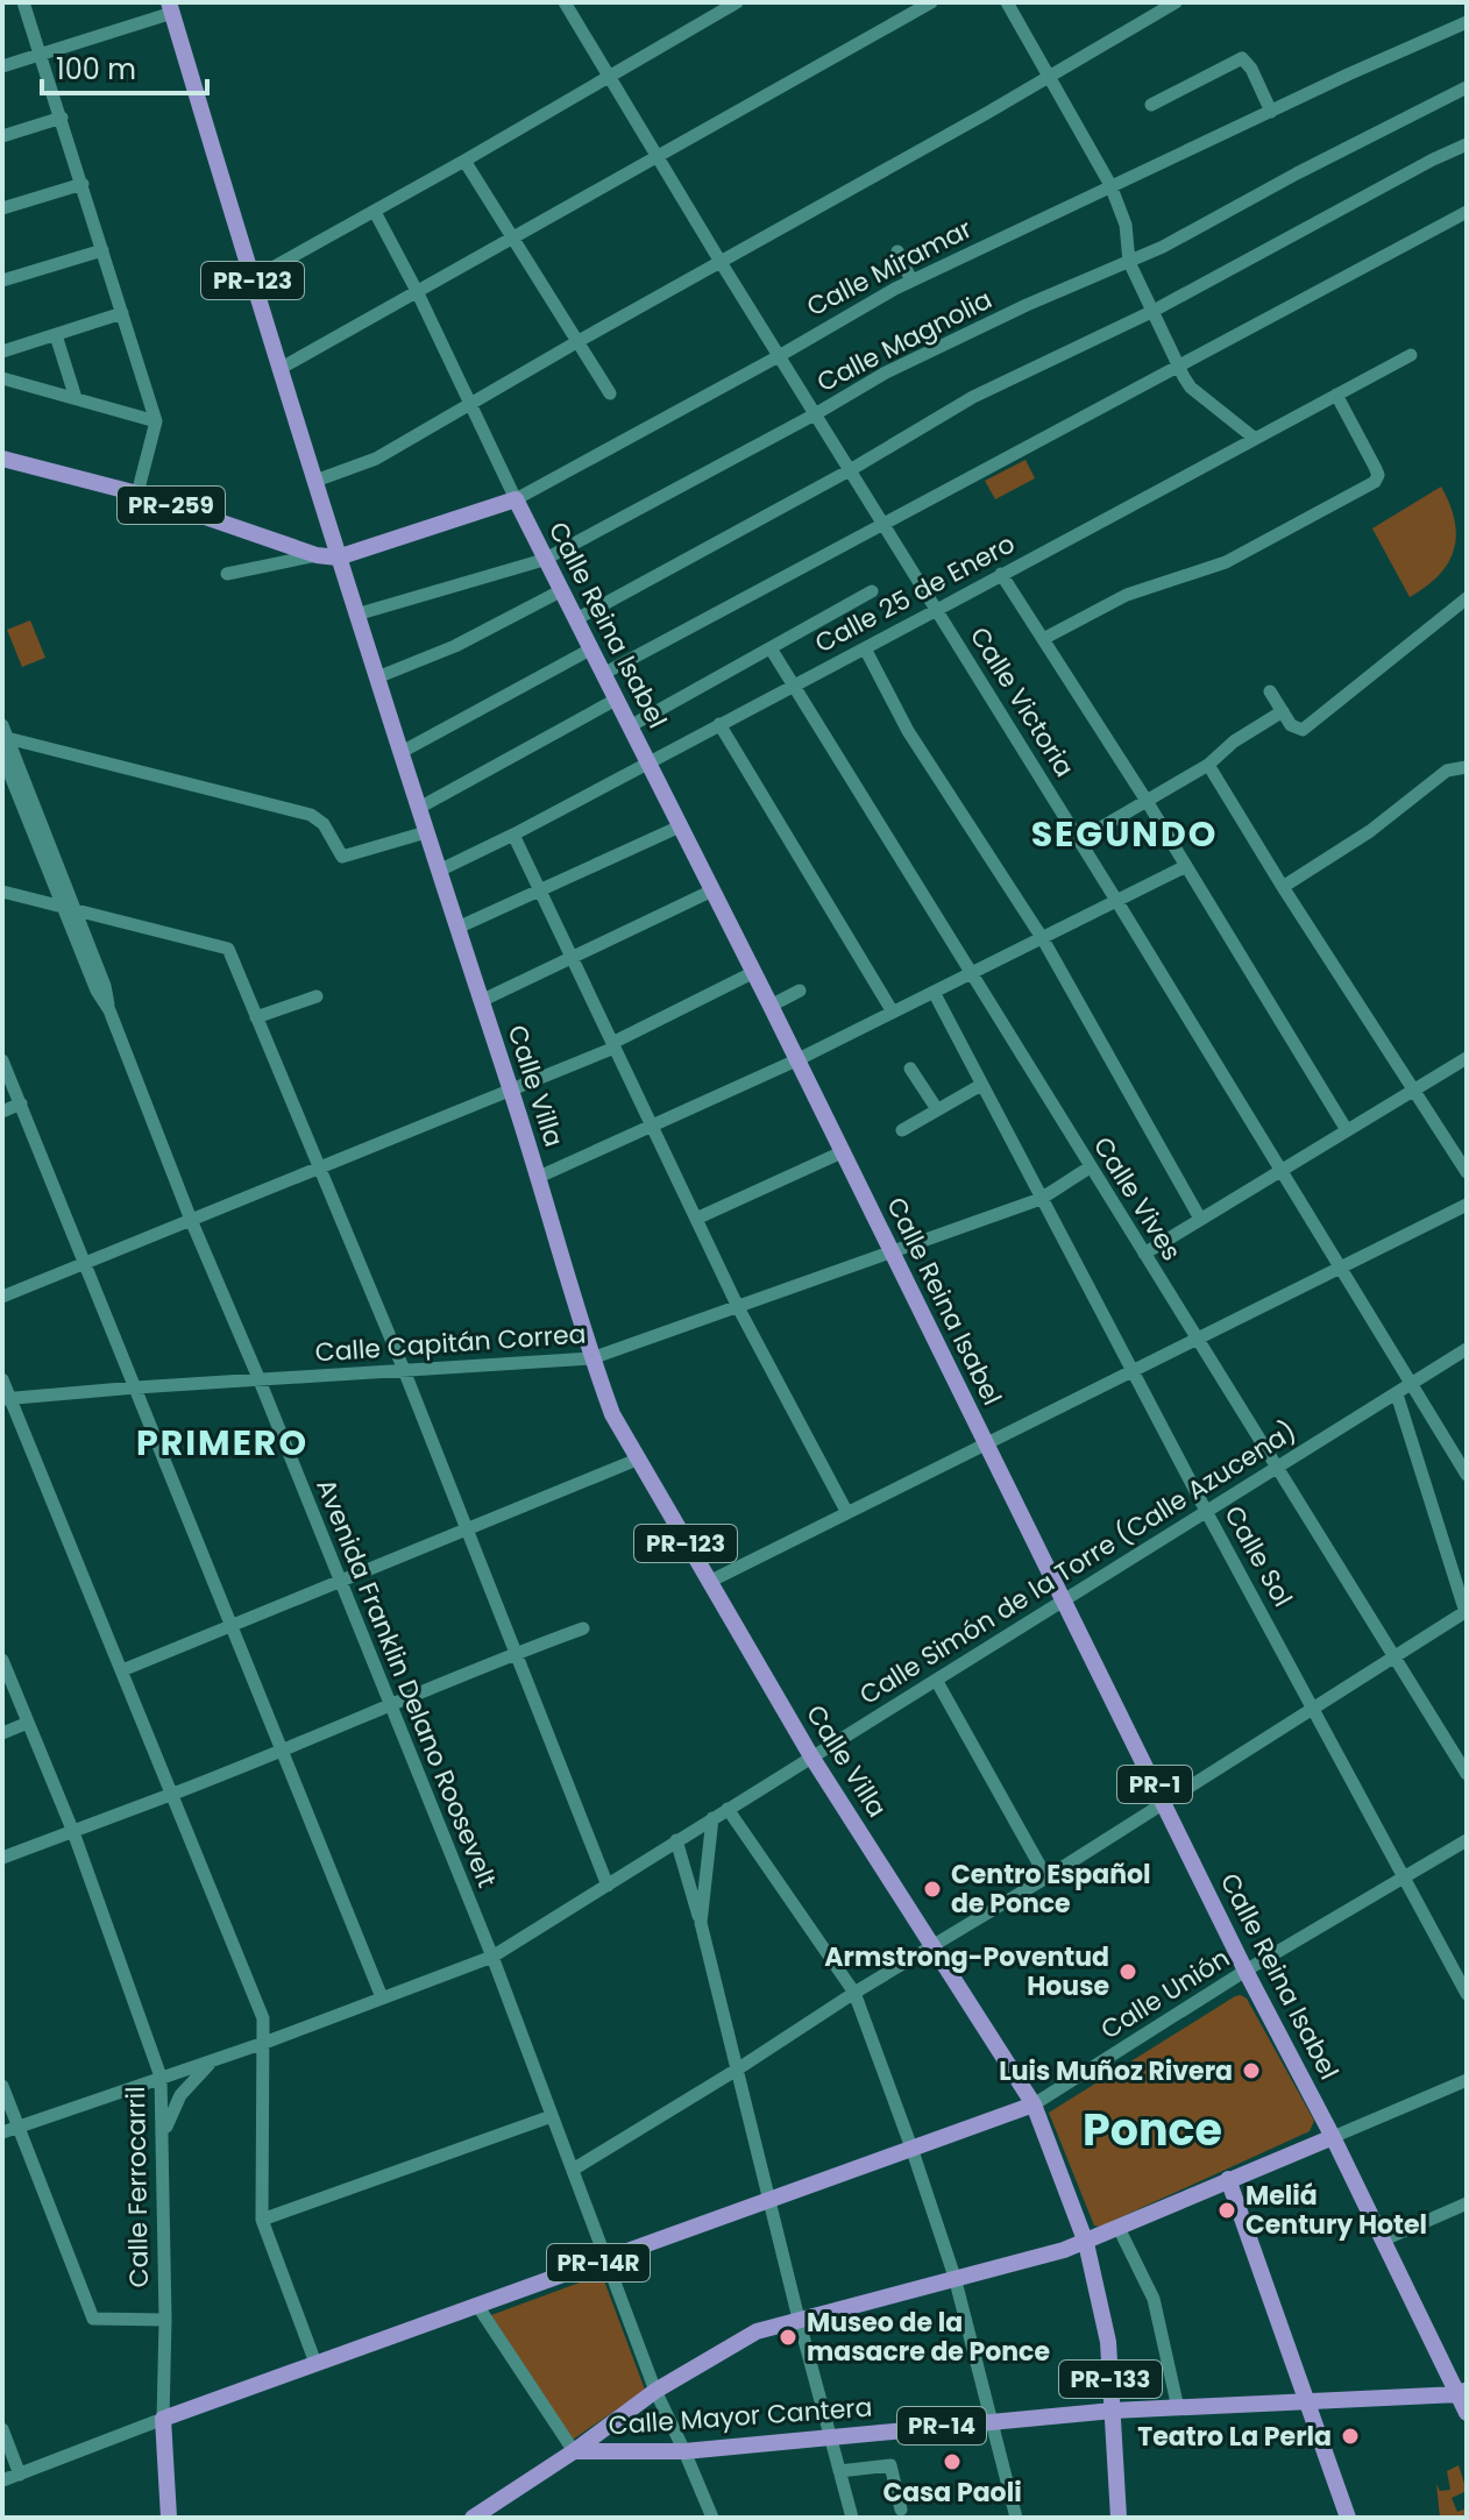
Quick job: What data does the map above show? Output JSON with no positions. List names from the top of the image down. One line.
{"streets":{"main road":["Calle Miramar","PR-123","PR-259","Calle Reina Isabel","Calle Villa","PR-1","Calle Ferrocarril","PR-14R","PR-133","Calle Mayor Cantera","PR-14"],"street":["Calle Magnolia","Calle 25 de Enero","Calle Victoria","Calle Vives","Calle Capitán Correa","Calle Sol","Calle Simón de la Torre (Calle Azucena)","Avenida Franklin Delano Roosevelt","Calle Unión"]},"crossings":[["Calle Miramar","PR-259"],["Calle Miramar","Calle Reina Isabel"],["Calle Miramar","Calle Victoria"],["Calle Miramar","Calle Villa"],["Calle Magnolia","Calle Reina Isabel"],["Calle Magnolia","Calle Victoria"],["Calle Magnolia","Calle Villa"],["PR-259","Calle Villa"],["Calle 25 de Enero","Calle Reina Isabel"],["Calle 25 de Enero","Calle Victoria"],["Calle 25 de Enero","Calle Villa"],["Calle 25 de Enero","Calle Vives"],["Calle Reina Isabel","Calle Capitán Correa"],["Calle Reina Isabel","Calle Simón de la Torre (Calle Azucena)"],["Calle Reina Isabel","Calle Unión"],["Calle Reina Isabel","Calle Mayor Cantera"],["Calle Victoria","Calle Simón de la Torre (Calle Azucena)"],["Calle Villa","Calle Capitán Correa"],["Calle Villa","Calle Simón de la Torre (Calle Azucena)"],["Calle Villa","Calle Unión"],["Calle Villa","PR-14R"],["Calle Villa","PR-133"],["Calle Vives","Calle Capitán Correa"],["Calle Vives","Calle Simón de la Torre (Calle Azucena)"],["Calle Capitán Correa","Calle Sol"],["Calle Capitán Correa","Avenida Franklin Delano Roosevelt"],["Calle Sol","Calle Simón de la Torre (Calle Azucena)"],["Calle Sol","Calle Unión"],["Calle Simón de la Torre (Calle Azucena)","Avenida Franklin Delano Roosevelt"],["Calle Simón de la Torre (Calle Azucena)","Calle Ferrocarril"],["Avenida Franklin Delano Roosevelt","PR-14R"],["Avenida Franklin Delano Roosevelt","Calle Mayor Cantera"],["Calle Unión","PR-14R"],["Calle Unión","PR-133"],["Calle Ferrocarril","PR-14R"],["PR-14R","PR-133"],["PR-133","Calle Mayor Cantera"]],"districts":["SEGUNDO","PRIMERO","Ponce"],"places":["Centro Español de Ponce","Armstrong-Poventud House","Luis Muñoz Rivera","Meliá Century Hotel","Museo de la masacre de Ponce","Teatro La Perla","Casa Paoli"],"scale_bar":"100 m"}
